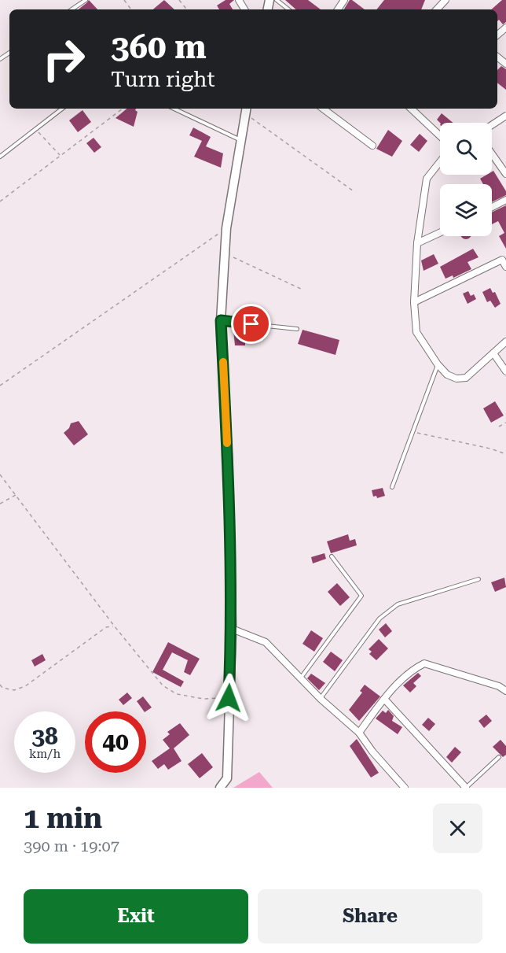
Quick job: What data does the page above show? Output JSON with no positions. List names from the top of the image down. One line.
{"page":{"turn":["360 m","Turn right"],"speed":"38 km/h","limit":"40","heading":["1 min","390 m · 19:07"],"buttons":["Exit","Share"]}}
